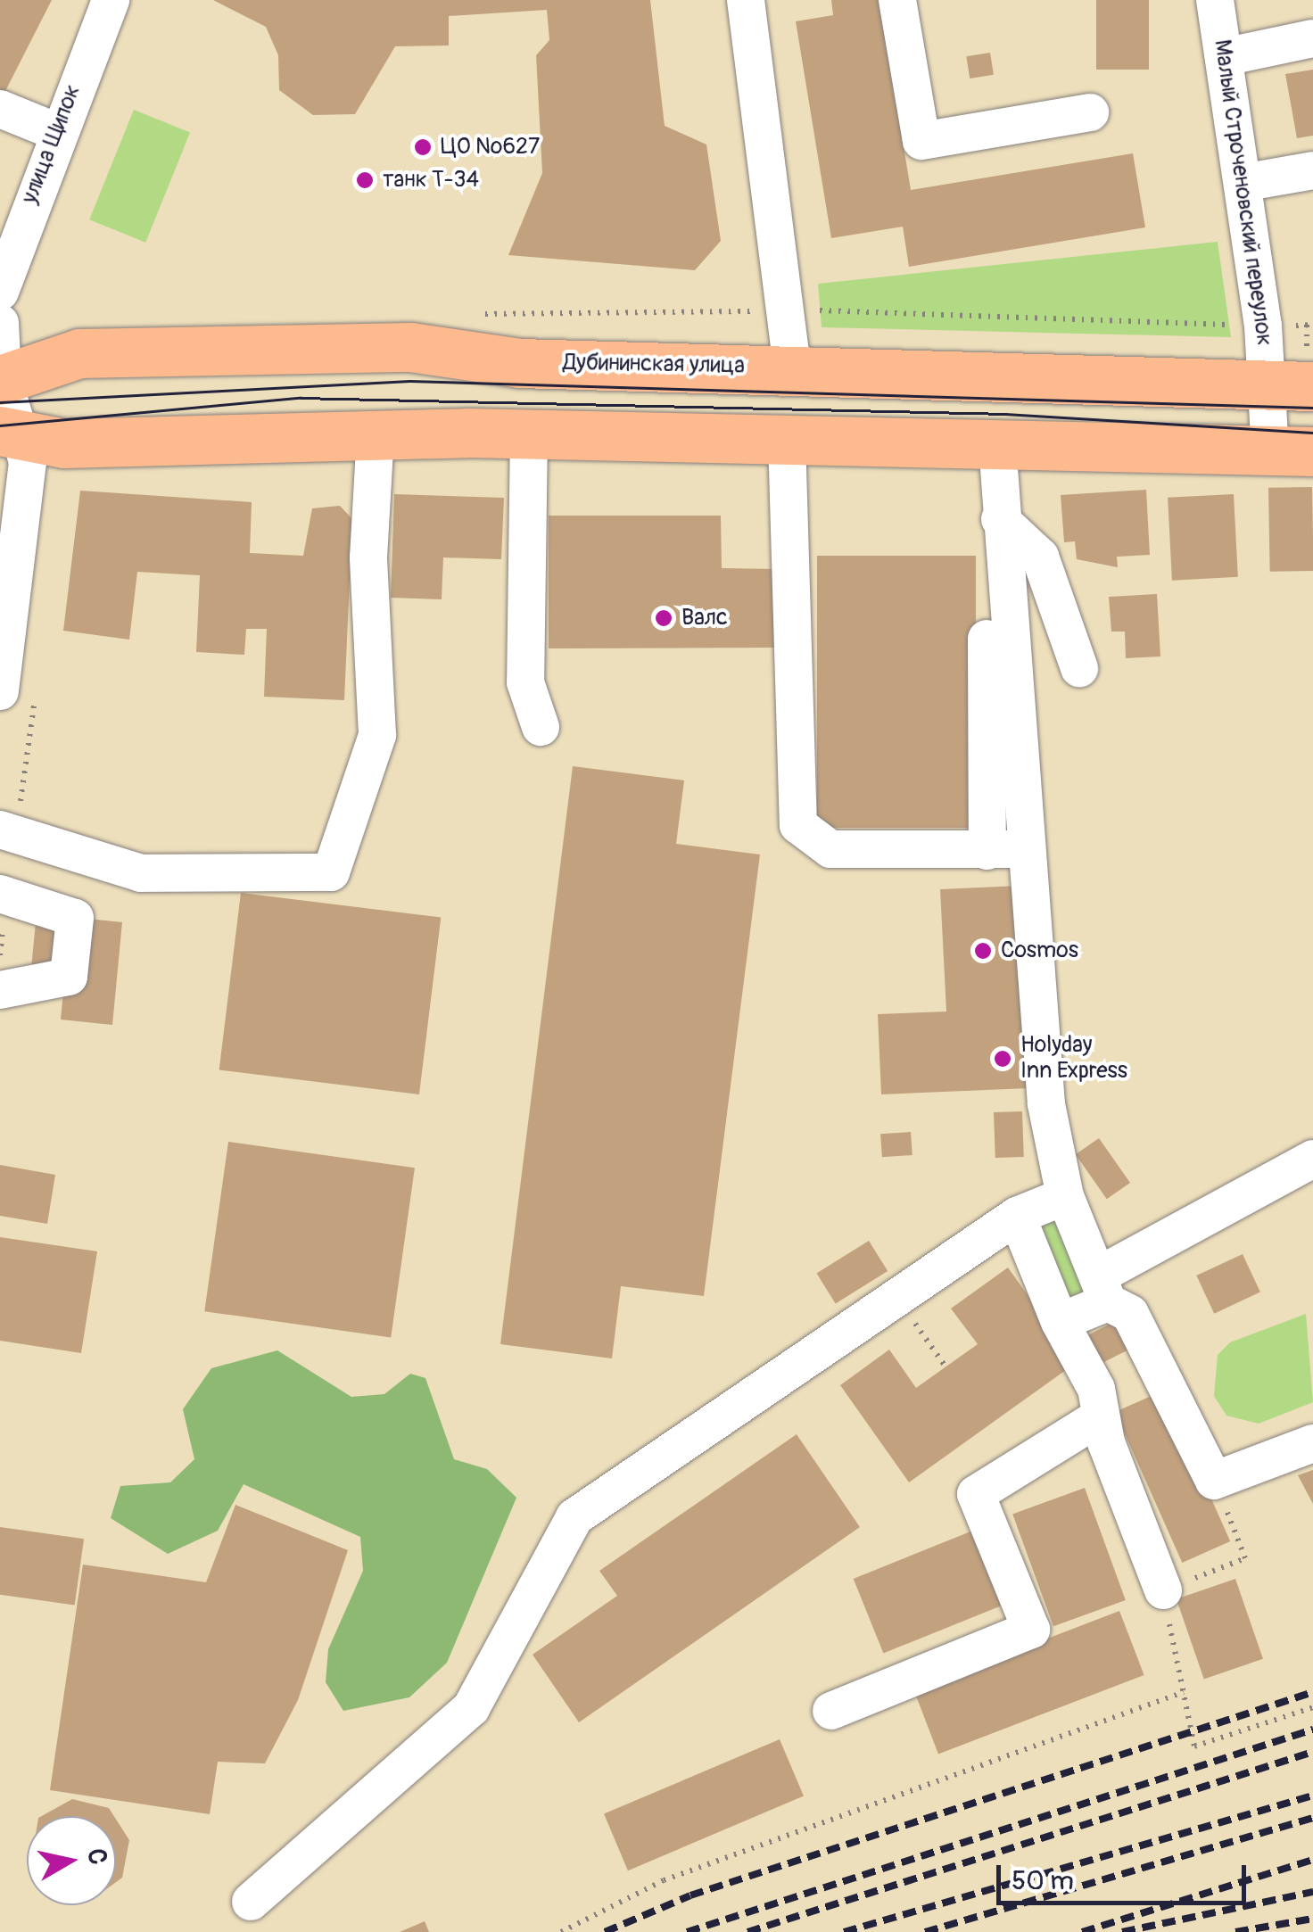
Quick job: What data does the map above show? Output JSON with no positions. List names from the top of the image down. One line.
{"streets":{"main road":["Дубининская улица"],"street":["улица Щипок","Малый Строченовский переулок"]},"crossings":[["Малый Строченовский переулок","Дубининская улица"]],"places":["ЦО №627","танк Т-34","Валс","Cosmos","Holyday Inn Express"],"scale_bar":"50 m","north":"right"}
